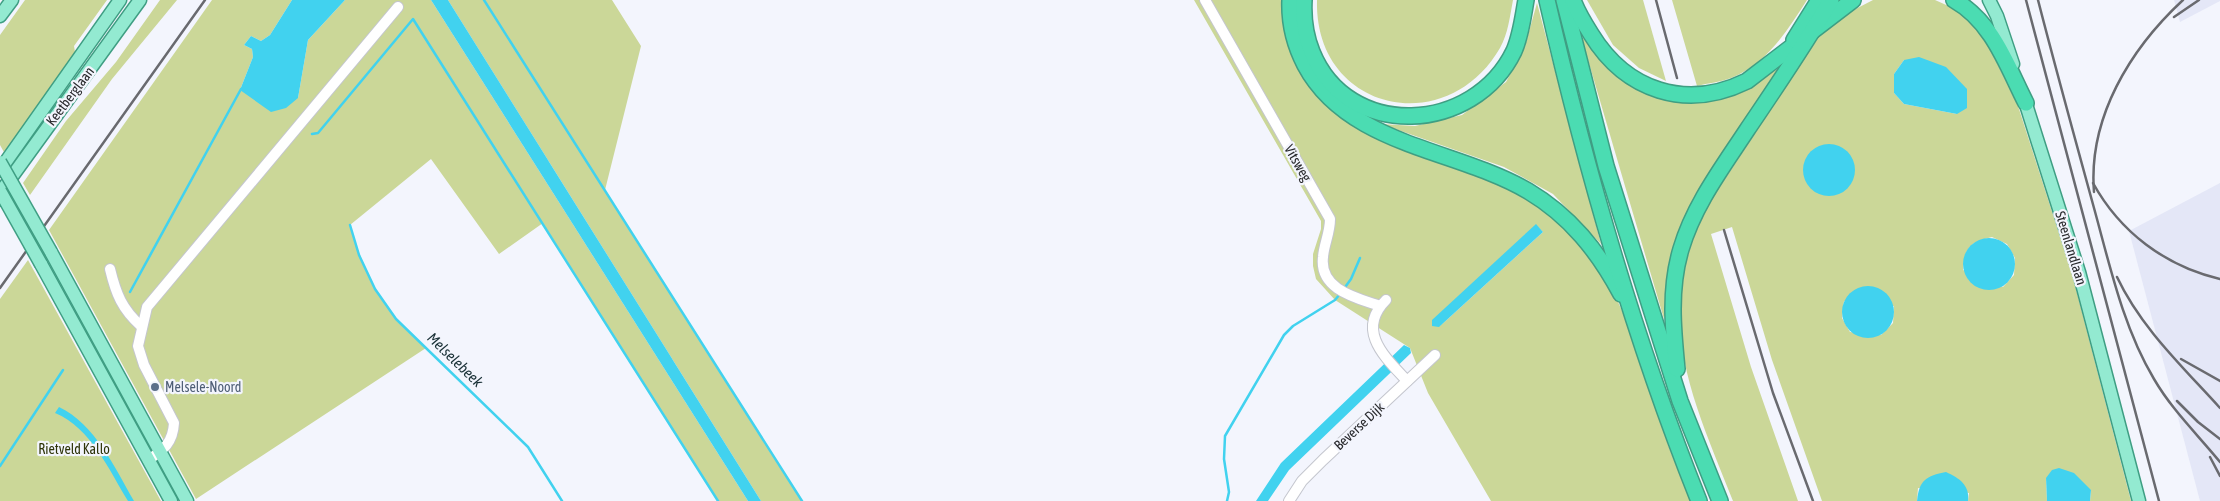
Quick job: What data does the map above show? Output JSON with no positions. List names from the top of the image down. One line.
{"streets":{"main road":["Keetberglaan","Steenlandlaan"],"street":["Vitsweg","Beverse Dijk"]},"crossings":[["Vitsweg","Beverse Dijk"]],"water":["Melselebeek"],"parks":["Rietveld Kallo"],"places":["Melsele-Noord"]}
